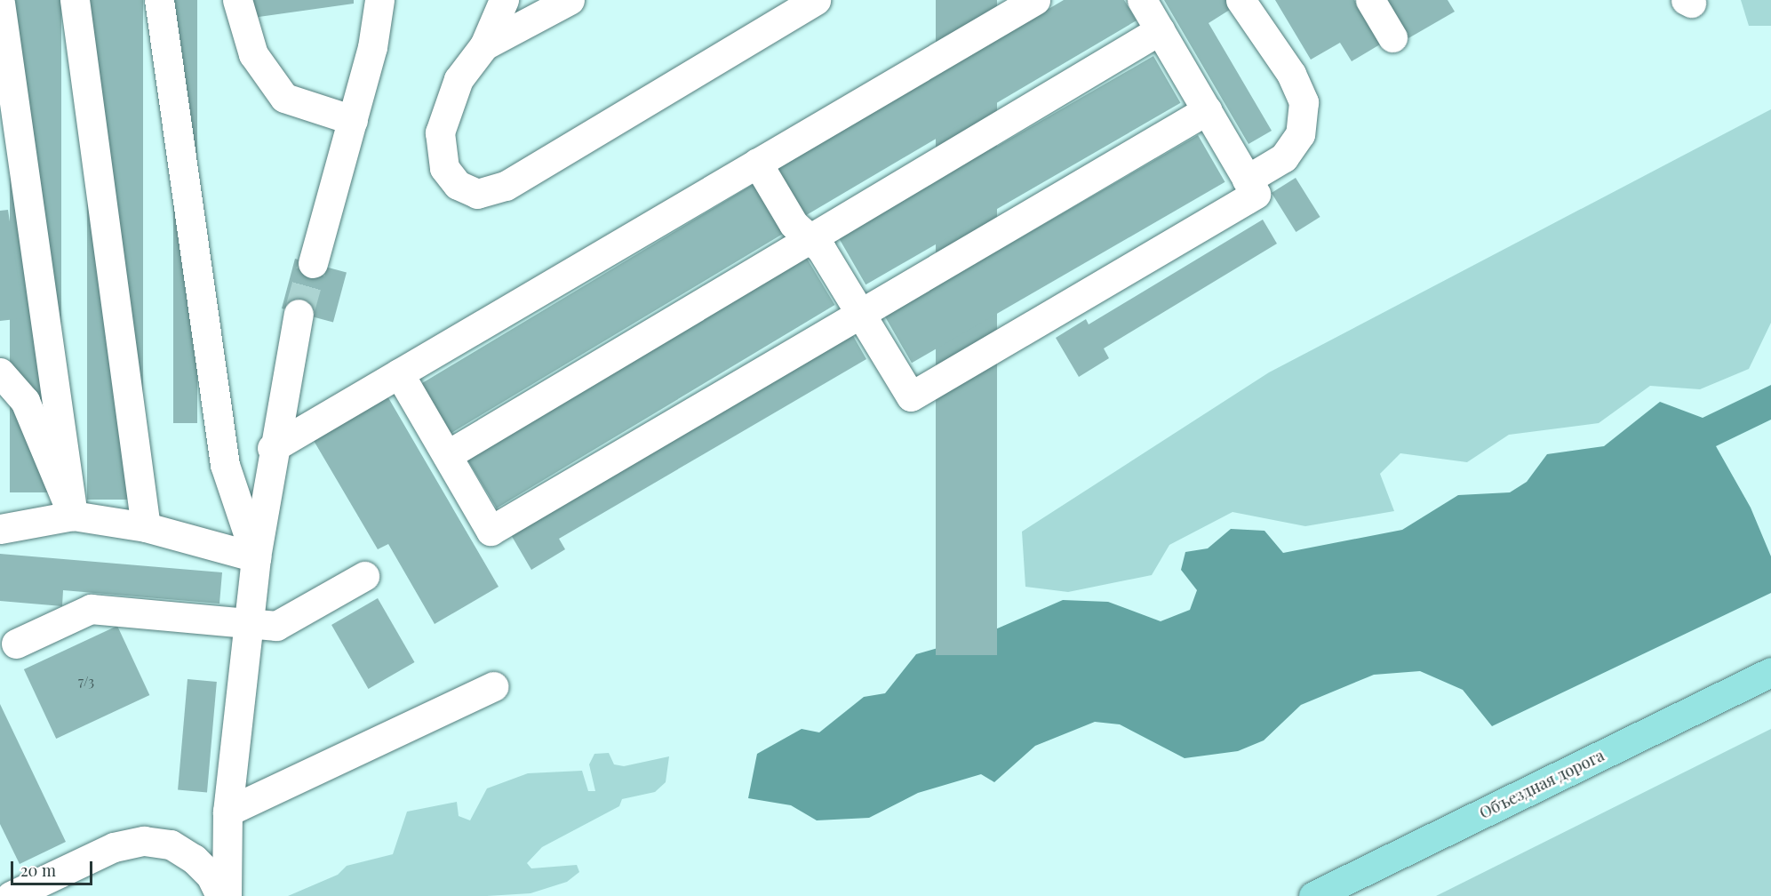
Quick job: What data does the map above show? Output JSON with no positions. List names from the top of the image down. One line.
{"streets":{"main road":["Объездная дорога"]},"house_numbers":["7/3"],"scale_bar":"20 m"}
